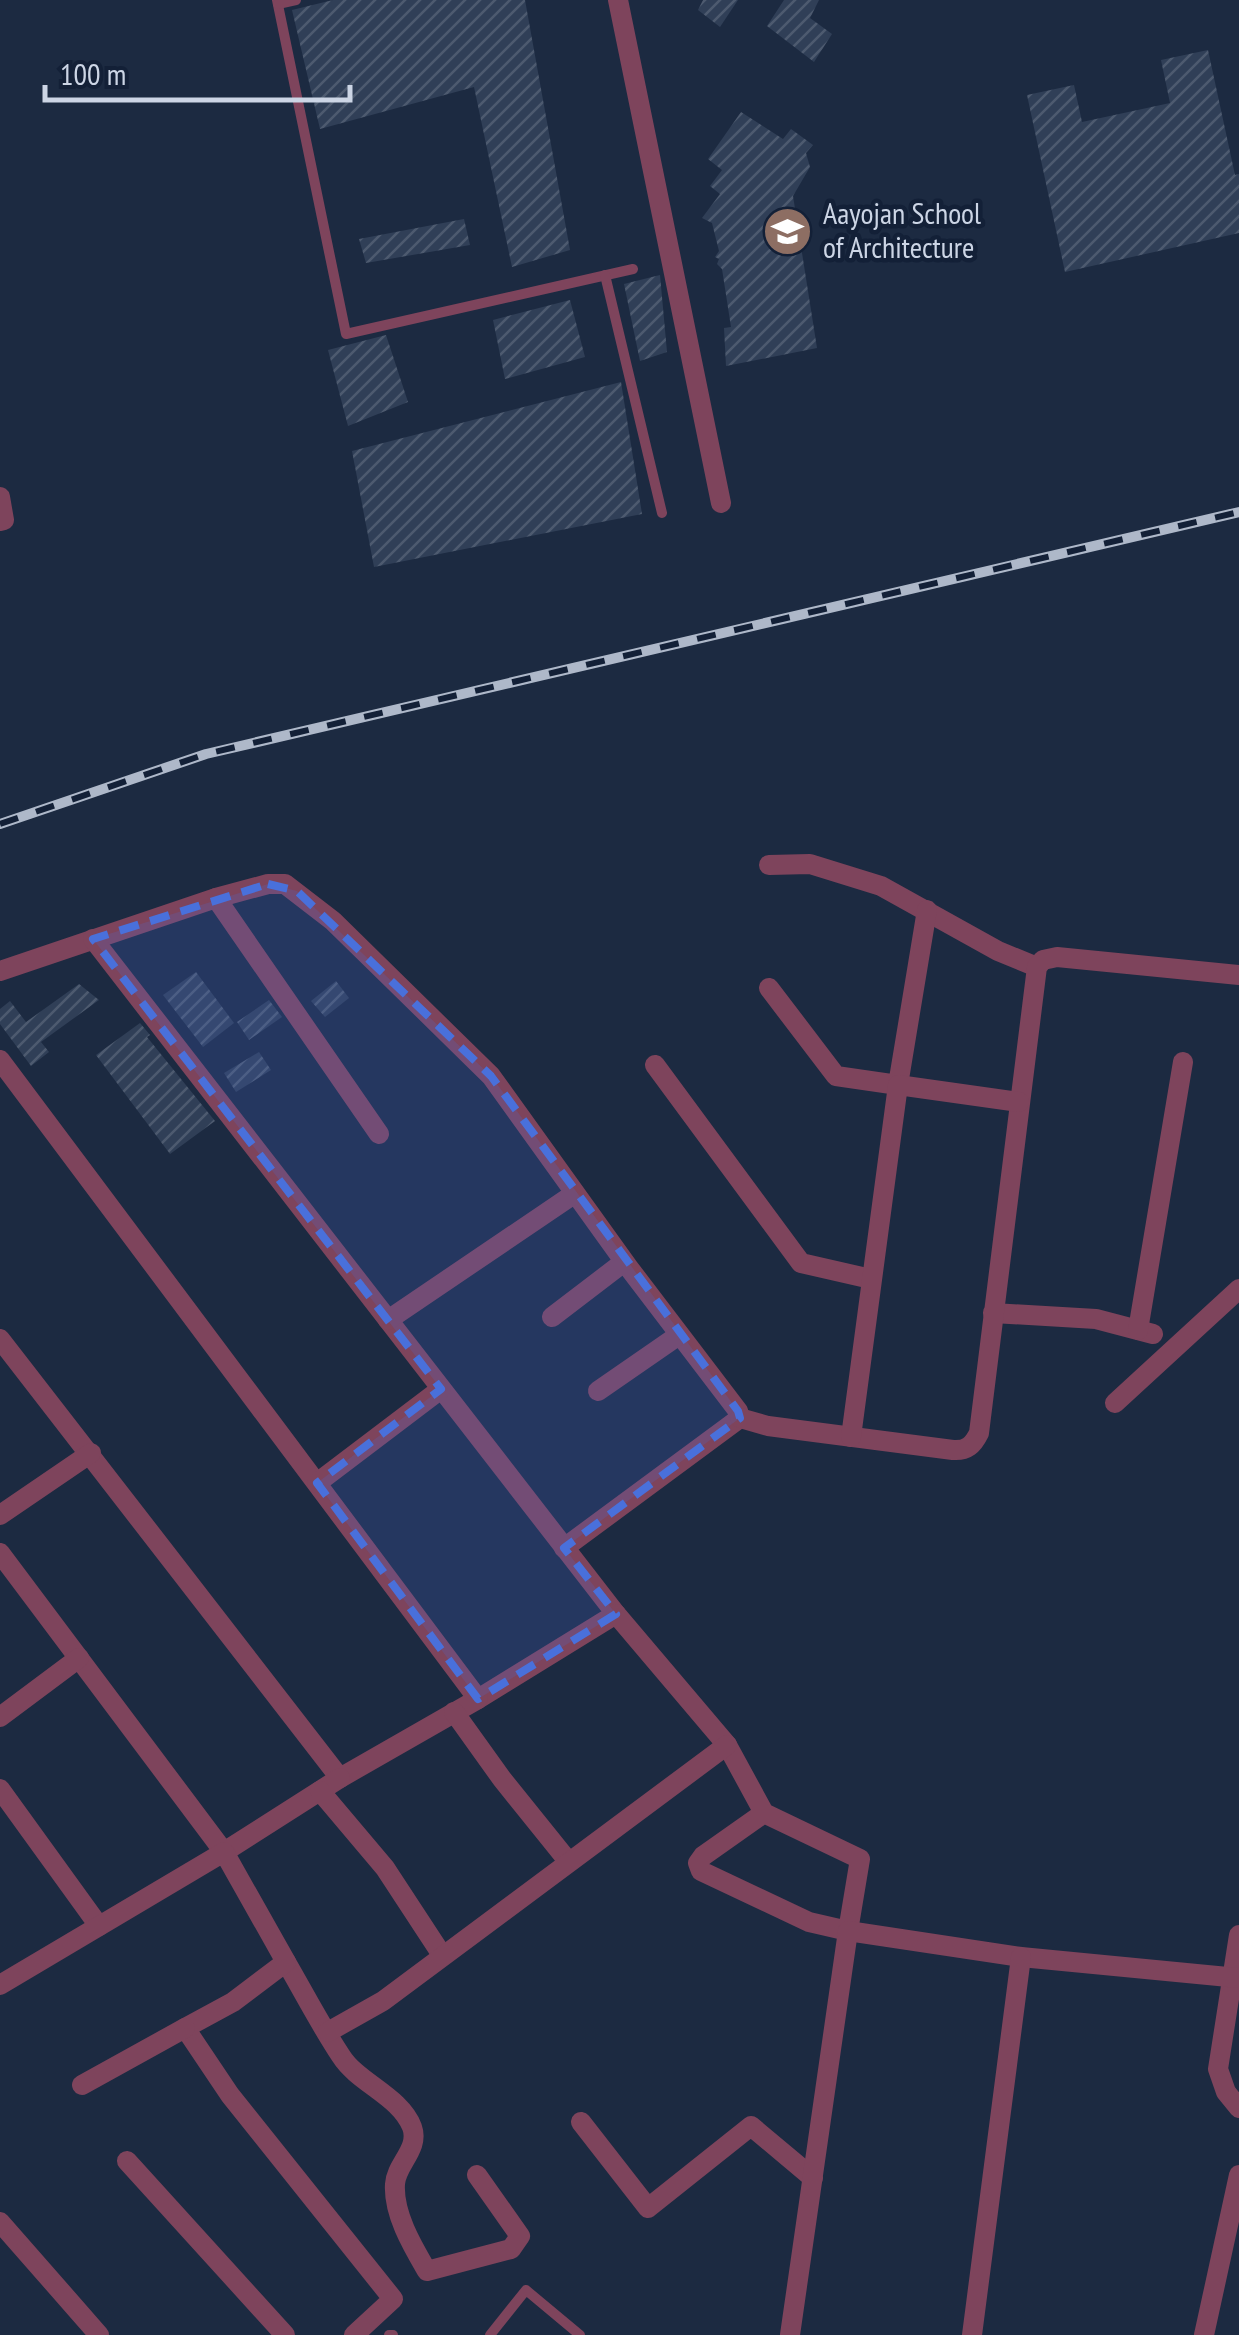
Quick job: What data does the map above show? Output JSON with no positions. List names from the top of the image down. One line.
{"places":{"school or university":["Aayojan School of Architecture"]},"scale_bar":"100 m"}
